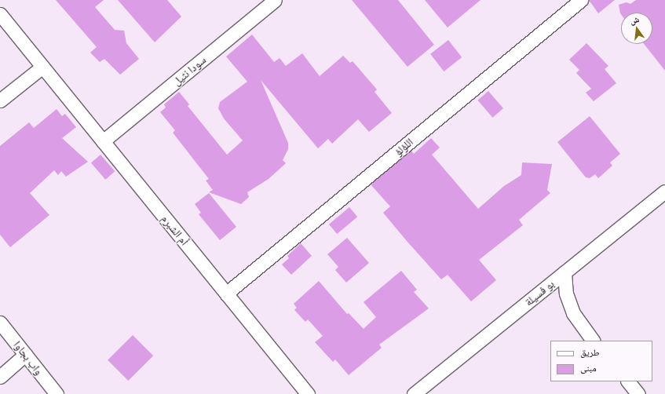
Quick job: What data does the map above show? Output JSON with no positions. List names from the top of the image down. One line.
{"streets":{"street":["سودا نثيل","اللؤلؤ","أم الشبرم","بو فسيلة","واب بجاوا"]},"crossings":[["سودا نثيل","أم الشبرم"],["اللؤلؤ","أم الشبرم"]],"legend":["طريق","مبنى"],"north":"top"}
